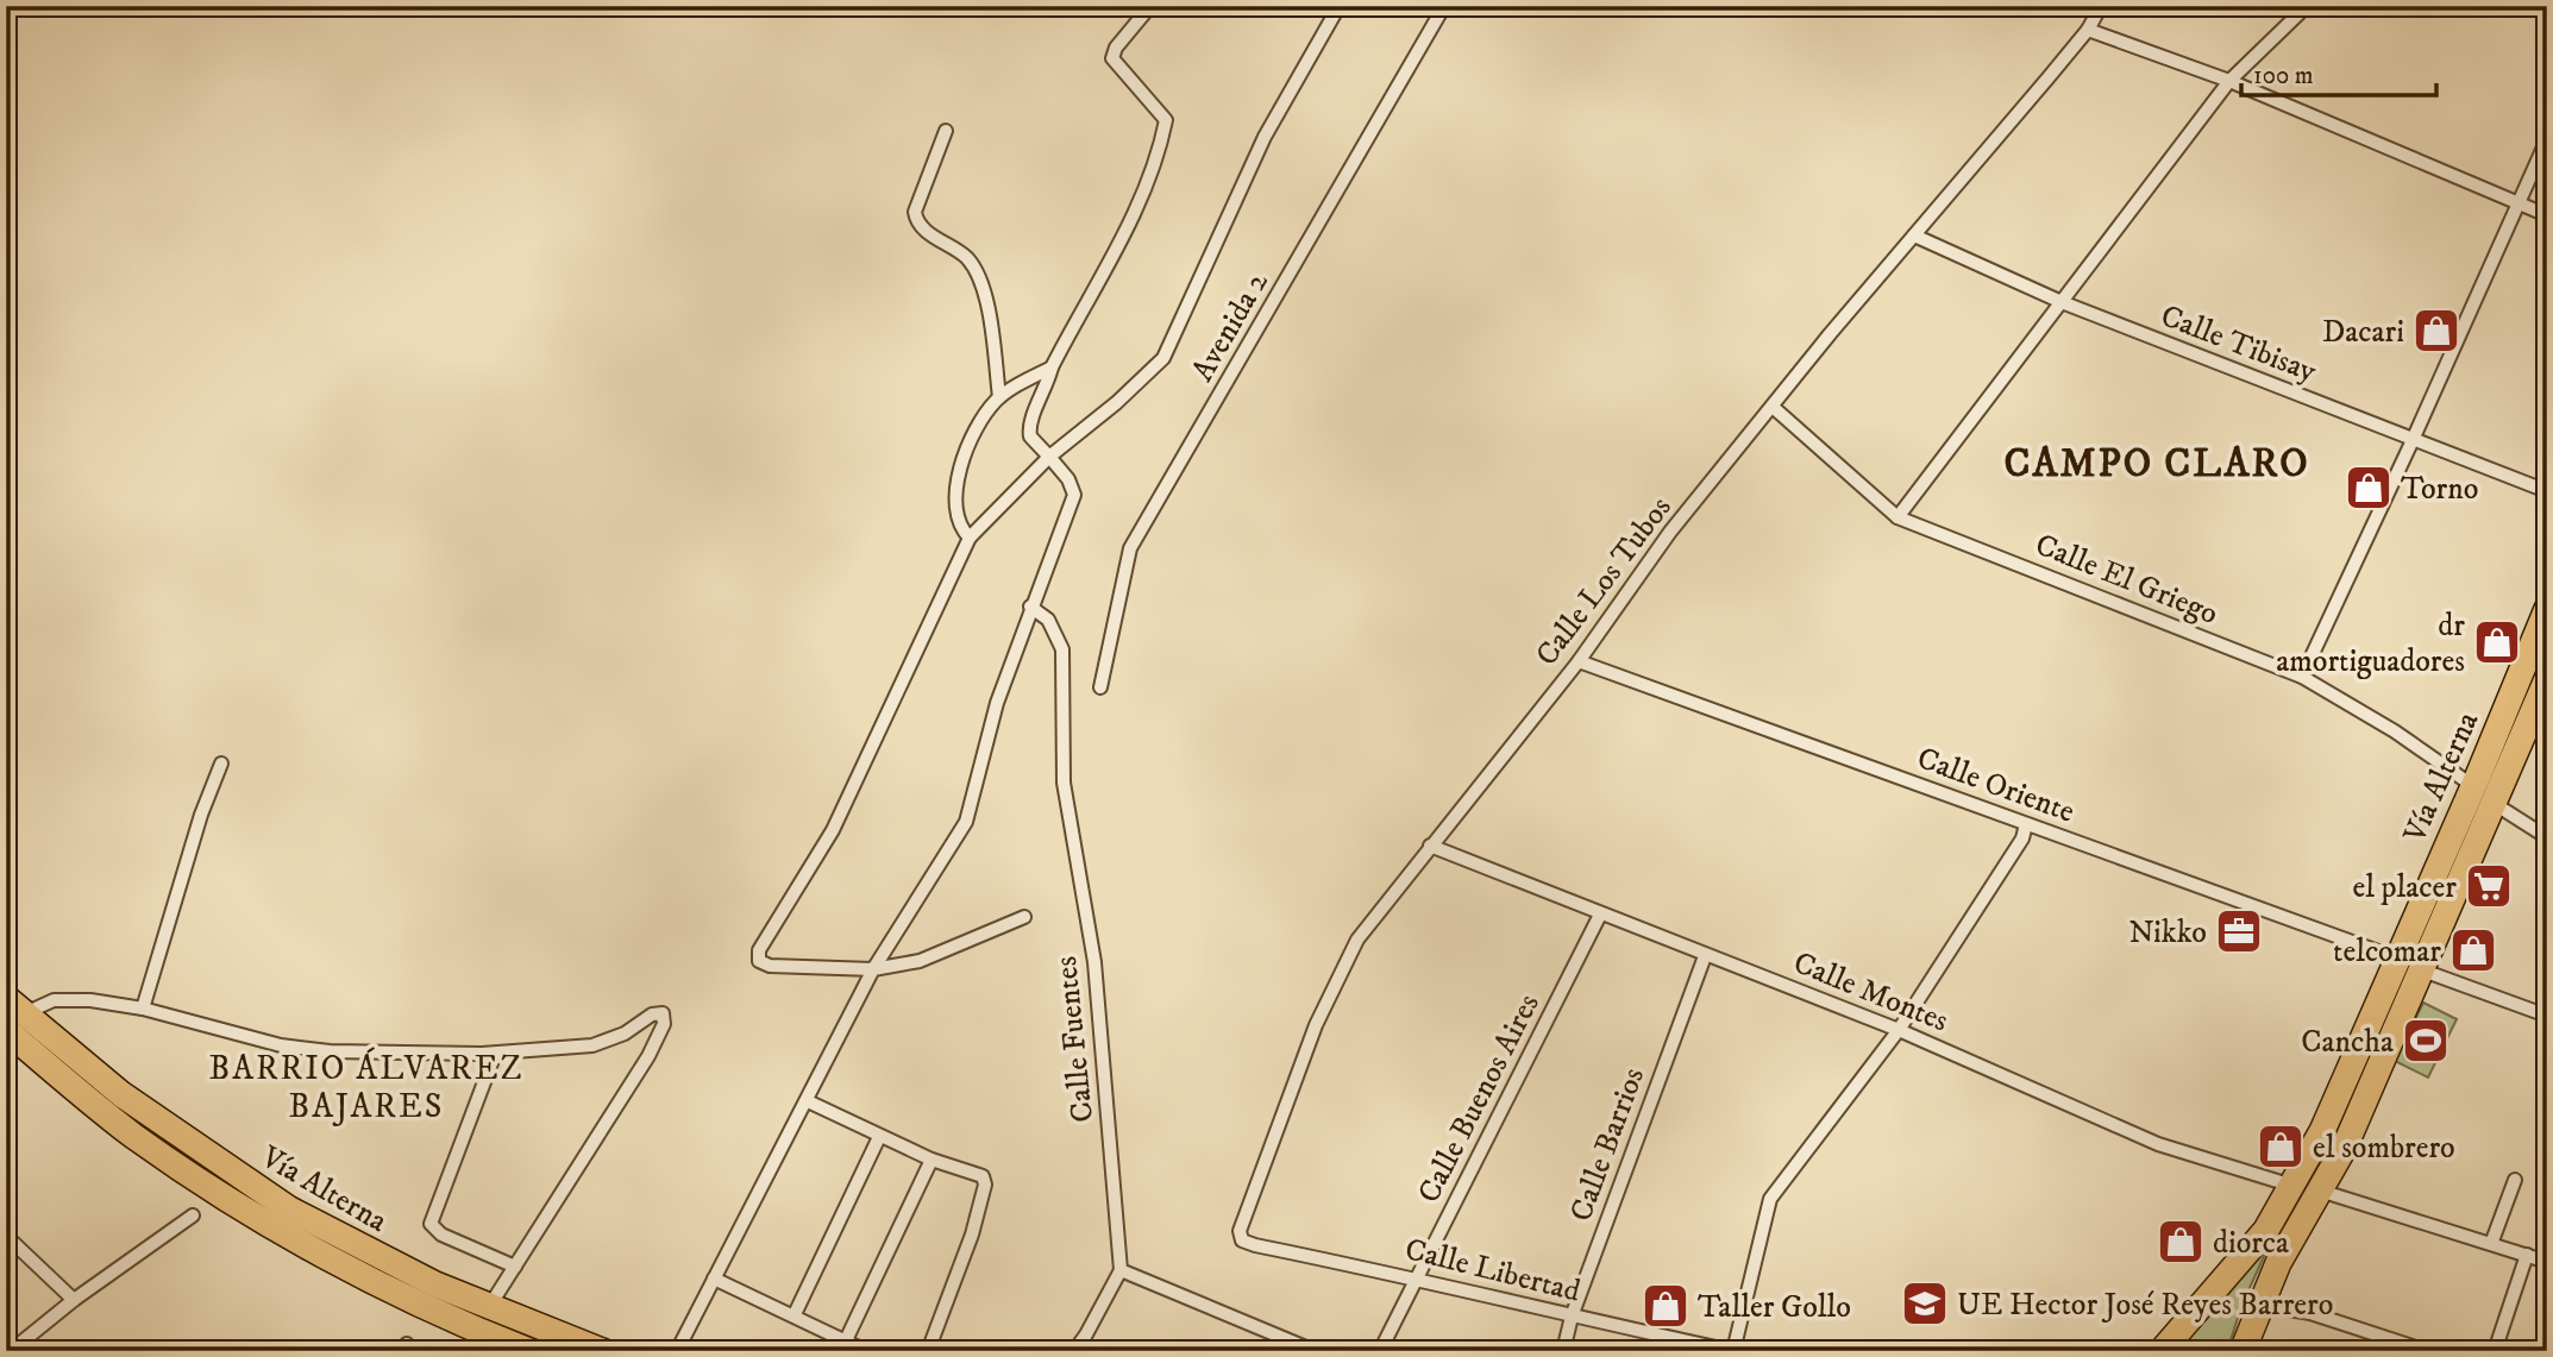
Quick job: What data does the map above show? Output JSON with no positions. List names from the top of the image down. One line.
{"streets":{"highway":["Vía Alterna"],"street":["Avenida 2","Calle Tibisay","Calle El Griego","Calle Los Tubos","Calle Oriente","Calle Montes","Calle Fuentes","Calle Buenos Aires","Calle Barrios","Calle Libertad"]},"crossings":[["Calle Tibisay","Calle Los Tubos"],["Calle El Griego","Calle Los Tubos"],["Calle El Griego","Vía Alterna"],["Calle Los Tubos","Calle Oriente"],["Calle Los Tubos","Calle Montes"],["Calle Los Tubos","Calle Libertad"],["Vía Alterna","Calle Oriente"],["Vía Alterna","Calle Montes"],["Calle Montes","Calle Buenos Aires"],["Calle Montes","Calle Barrios"],["Calle Buenos Aires","Calle Libertad"],["Calle Barrios","Calle Libertad"]],"districts":["CAMPO CLARO","BARRIO ÁLVAREZ BAJARES"],"places":{"shop":["Dacari","Torno","dr amortiguadores","telcomar","el sombrero","diorca","Taller Gollo"],"supermarket":["el placer"],"office":["Nikko"],"sports":["Cancha"],"school or university":["UE Hector José Reyes Barrero"]},"scale_bar":"100 m"}
